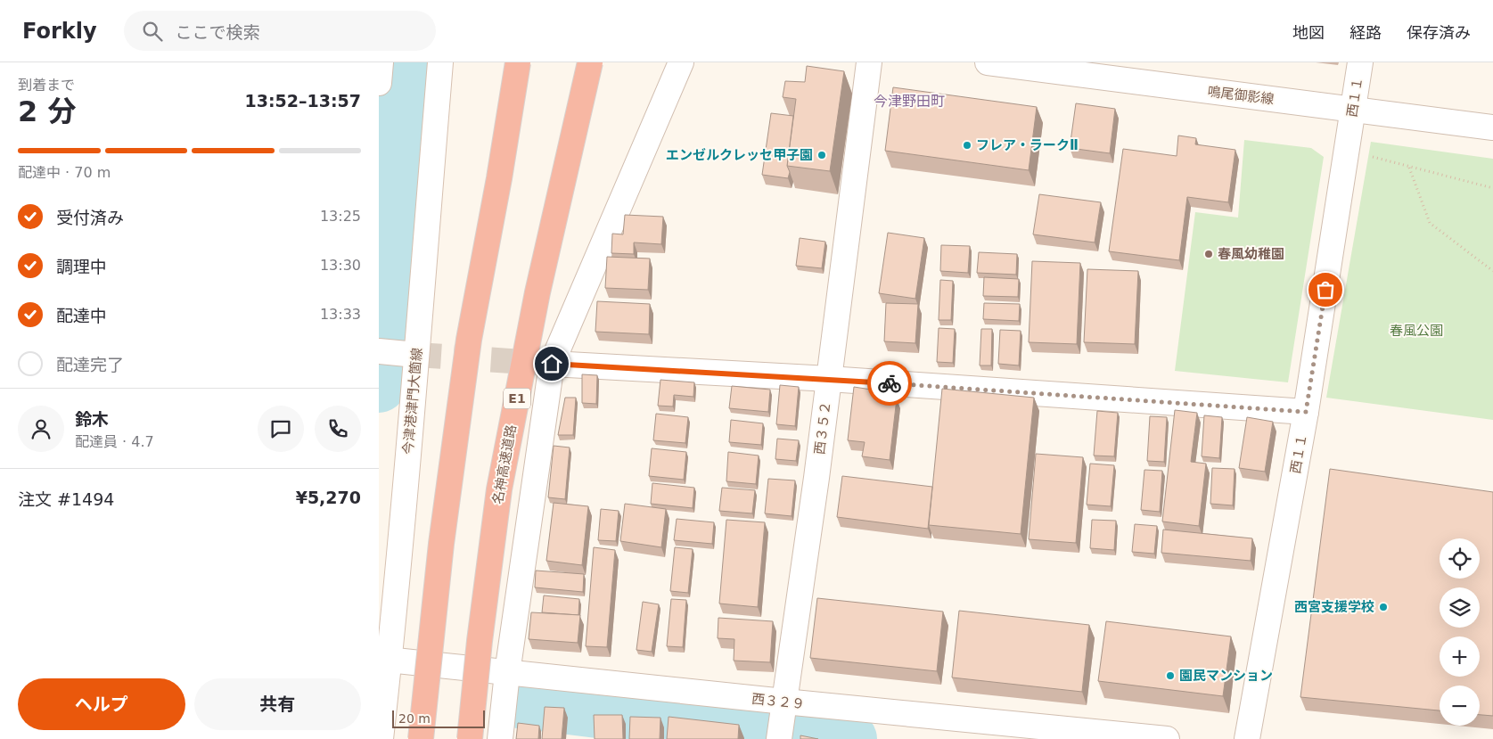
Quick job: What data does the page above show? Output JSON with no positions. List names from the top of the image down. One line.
{"streets":{"highway":["E1","名神高速道路"],"street":["鳴尾御影線","西１１","今津港津門大箇線","西３５２","西３２９"]},"crossings":[["鳴尾御影線","西１１"],["今津港津門大箇線","西３２９"],["西３５２","西３２９"]],"districts":["今津野田町"],"parks":["春風公園"],"places":["フレア・ラークⅡ","エンゼルクレッセ甲子園","春風幼稚園","西宮支援学校","園民マンション"],"scale_bar":"20 m","page":{"header":"Forkly","search":"ここで検索","nav":["地図","経路","保存済み"],"heading":["2 分","到着まで","13:52–13:57"],"panel":["鈴木","配達員 · 4.7","注文 #1494","¥5,270"],"bar":"配達中 · 70 m","list":[["受付済み","13:25"],["調理中","13:30"],["配達中","13:33"],"配達完了"],"map_buttons":["+","−"],"buttons":["ヘルプ","共有"],"scale":"20 m"}}
